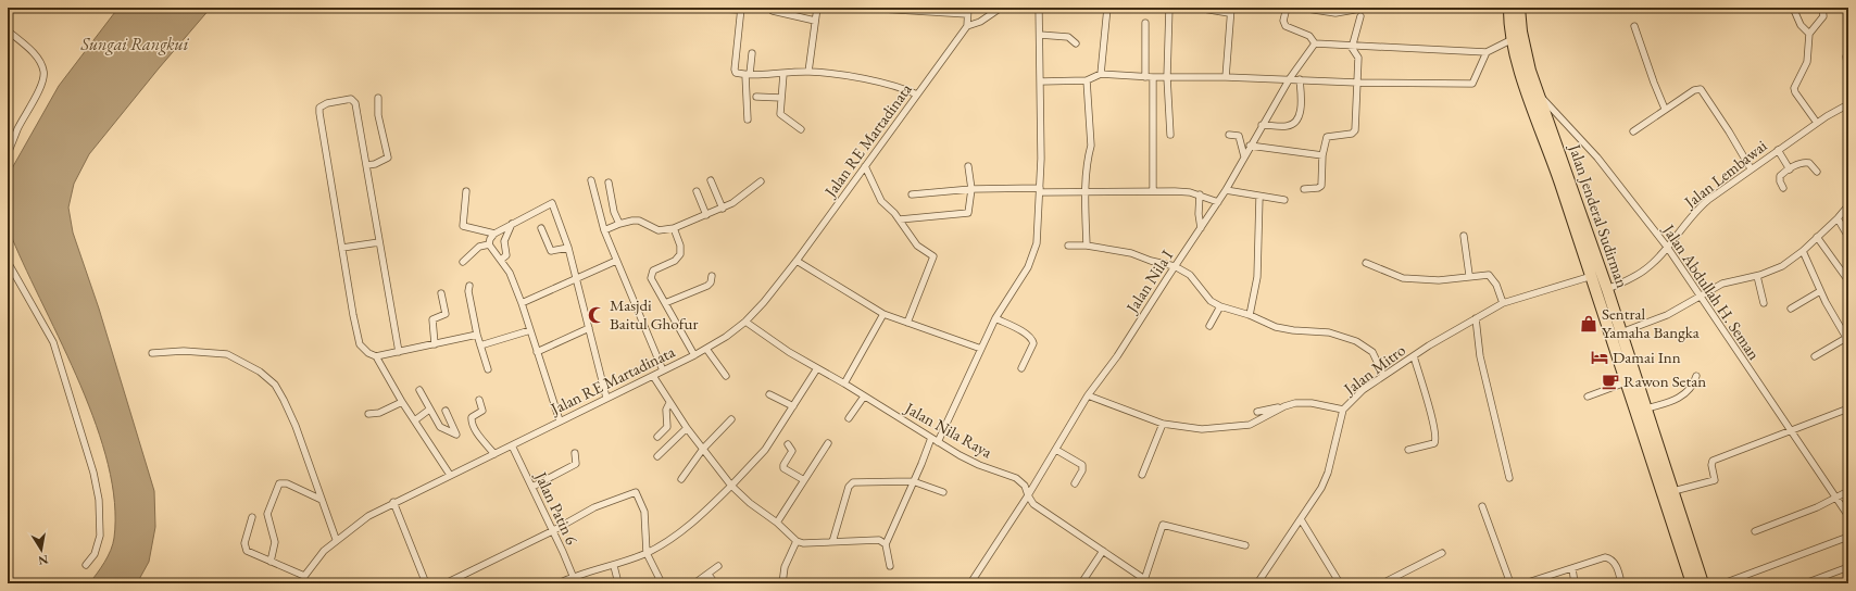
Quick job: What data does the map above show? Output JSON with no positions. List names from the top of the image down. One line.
{"streets":{"highway":["Jalan Jenderal Sudirman"],"street":["Jalan RE Martadinata","Jalan Lembawai","Jalan Nila I","Jalan Abdullah H. Seman","Jalan Mitro","Jalan Nila Raya","Jalan Patin 6"]},"crossings":[["Jalan RE Martadinata","Jalan Nila Raya"],["Jalan RE Martadinata","Jalan Patin 6"],["Jalan Lembawai","Jalan Jenderal Sudirman"],["Jalan Lembawai","Jalan Abdullah H. Seman"],["Jalan Jenderal Sudirman","Jalan Abdullah H. Seman"],["Jalan Jenderal Sudirman","Jalan Mitro"],["Jalan Nila I","Jalan Nila Raya"]],"water":["Sungai Rangkui"],"places":{"mosque":["Masjdi Baitul Ghofur"],"shop":["Sentral Yamaha Bangka"],"hotel":["Damai Inn"],"cafe":["Rawon Setan"]},"north":"bottom"}
